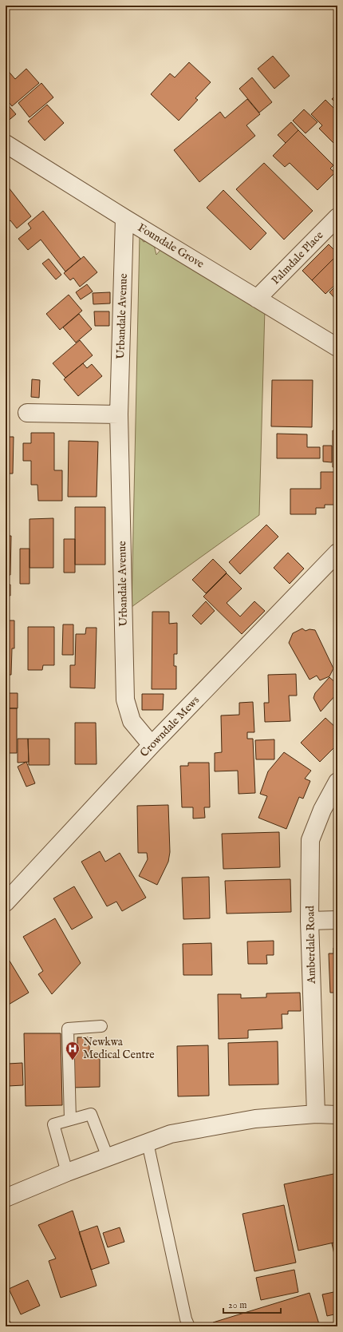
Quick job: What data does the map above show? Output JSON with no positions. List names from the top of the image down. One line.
{"streets":{"street":["Foundale Grove","Palmdale Place","Urbandale Avenue","Crowndale Mews","Amberdale Road"]},"crossings":[["Foundale Grove","Palmdale Place"],["Foundale Grove","Urbandale Avenue"],["Urbandale Avenue","Crowndale Mews"]],"places":{"hospital":["Newkwa Medical Centre"]},"scale_bar":"20 m"}
